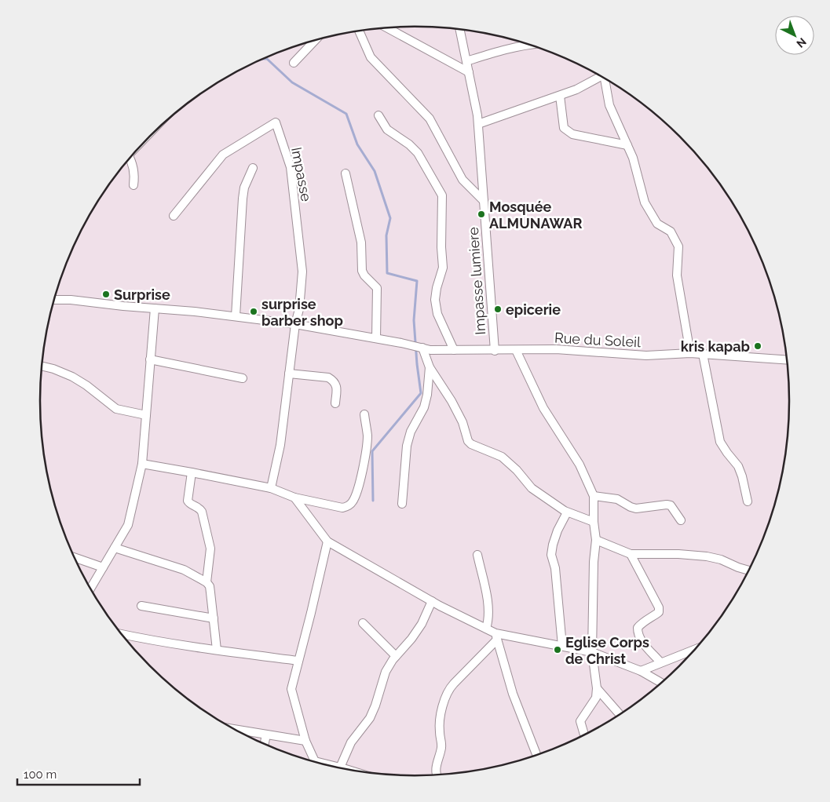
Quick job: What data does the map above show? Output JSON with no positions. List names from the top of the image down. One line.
{"streets":{"street":["Impasse","Impasse lumiere","Rue du Soleil"]},"crossings":[["Impasse","Rue du Soleil"],["Impasse lumiere","Rue du Soleil"]],"places":["Mosquée ALMUNAWAR","Surprise","epicerie","surprise barber shop","kris kapab","Eglise Corps de Christ"],"scale_bar":"100 m","north":"bottom right"}
